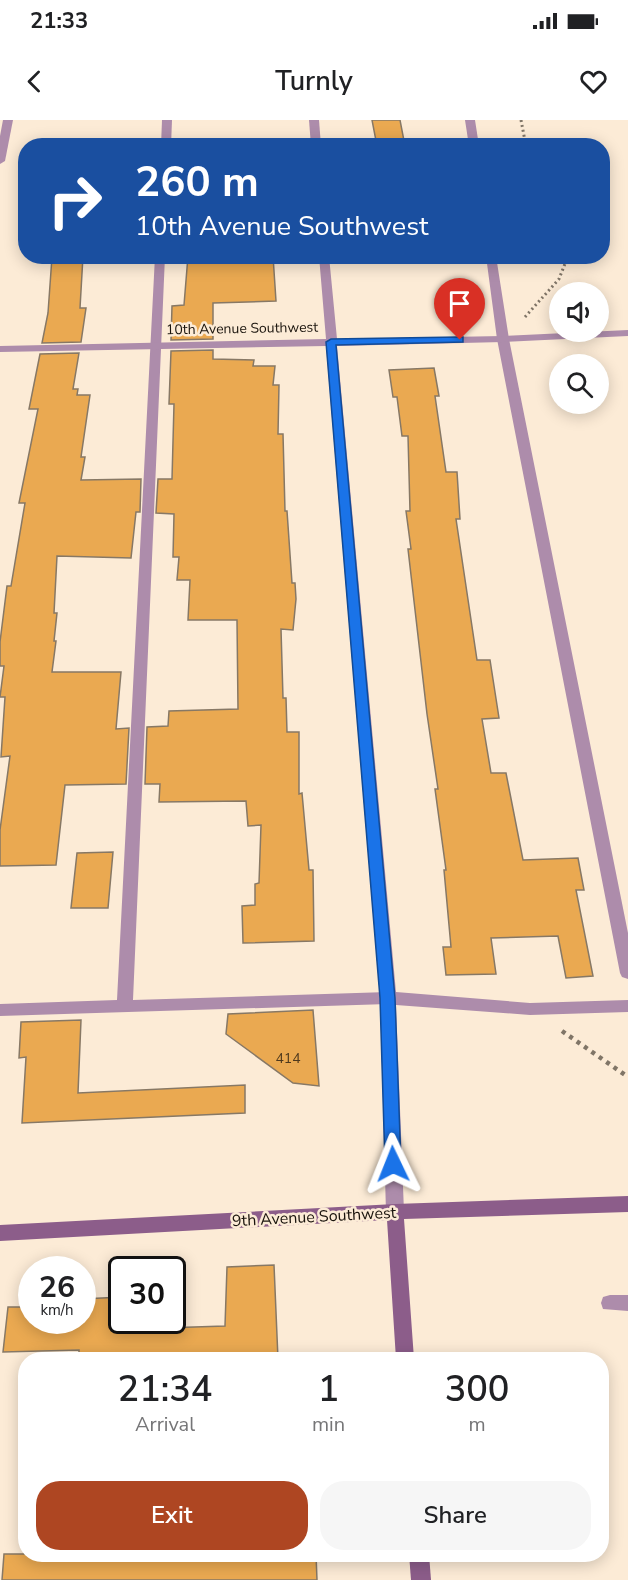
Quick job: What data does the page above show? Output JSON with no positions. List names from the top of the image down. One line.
{"streets":{"main road":["9th Avenue Southwest"],"street":["10th Avenue Southwest"]},"house_numbers":["414"],"page":{"status":"21:33","header":"Turnly","turn":["260 m","10th Avenue Southwest"],"speed":"26 km/h","limit":"30","eta":["21:34","Arrival","1","min","300","m"],"buttons":["Exit","Share"]}}
